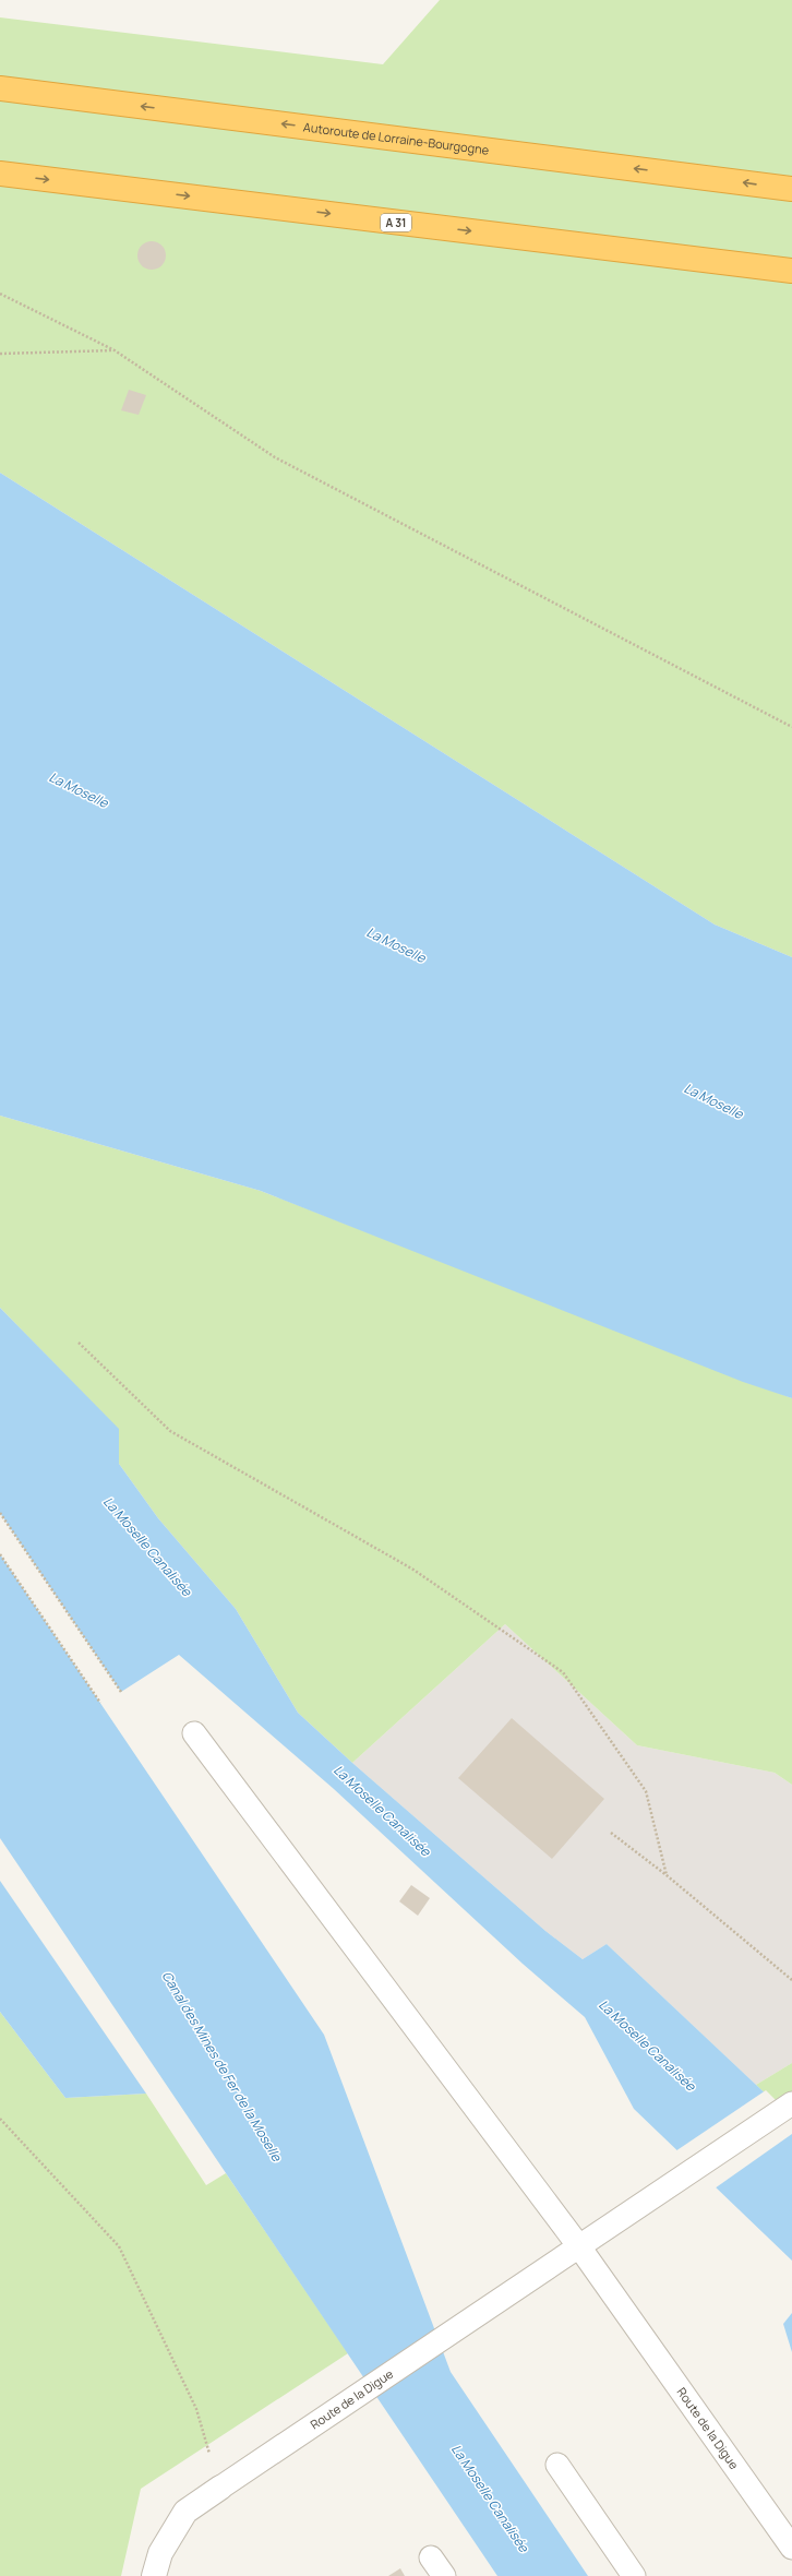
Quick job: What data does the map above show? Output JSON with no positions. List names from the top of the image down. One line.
{"streets":{"highway":["Autoroute de Lorraine-Bourgogne","A 31"],"street":["Route de la Digue"]},"water":["La Moselle","La Moselle Canalisée","Canal des Mines de Fer de la Moselle"]}
